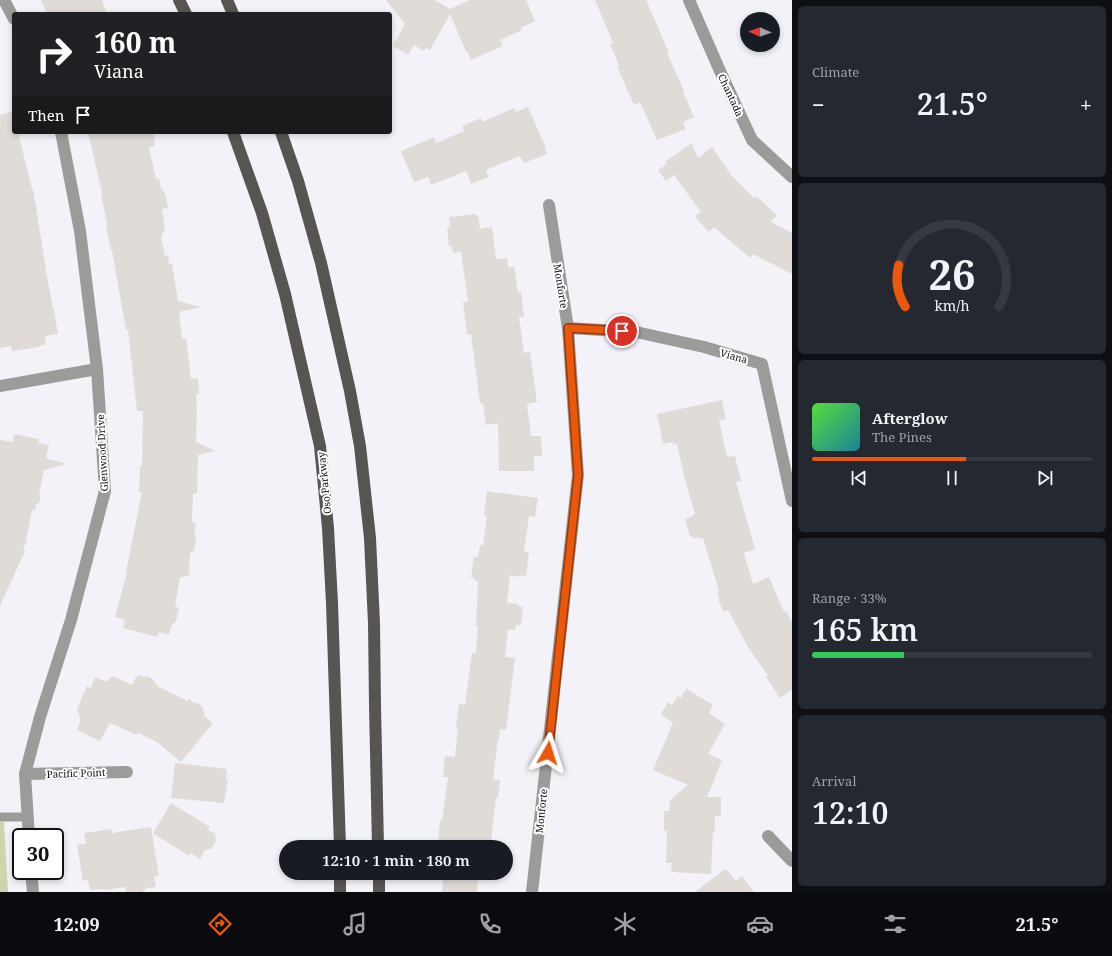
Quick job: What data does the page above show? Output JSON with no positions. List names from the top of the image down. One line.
{"streets":{"main road":["Oso Parkway"],"street":["Chantada","Monforte","Viana","Glenwood Drive","Pacific Point"]},"crossings":[["Monforte","Viana"],["Glenwood Drive","Pacific Point"]],"north":"left","page":{"tile":["Climate",["Range · 33%","165 km"],["Arrival","12:10"]],"turn":["160 m","Viana"],"heat":["−","21.5°","+"],"then":"Then","song":["Afterglow","The Pines"],"limit":"30","trip":"12:10 · 1 min · 180 m","tabs":["12:09","21.5°"],"gauge":["26","km/h"]}}
